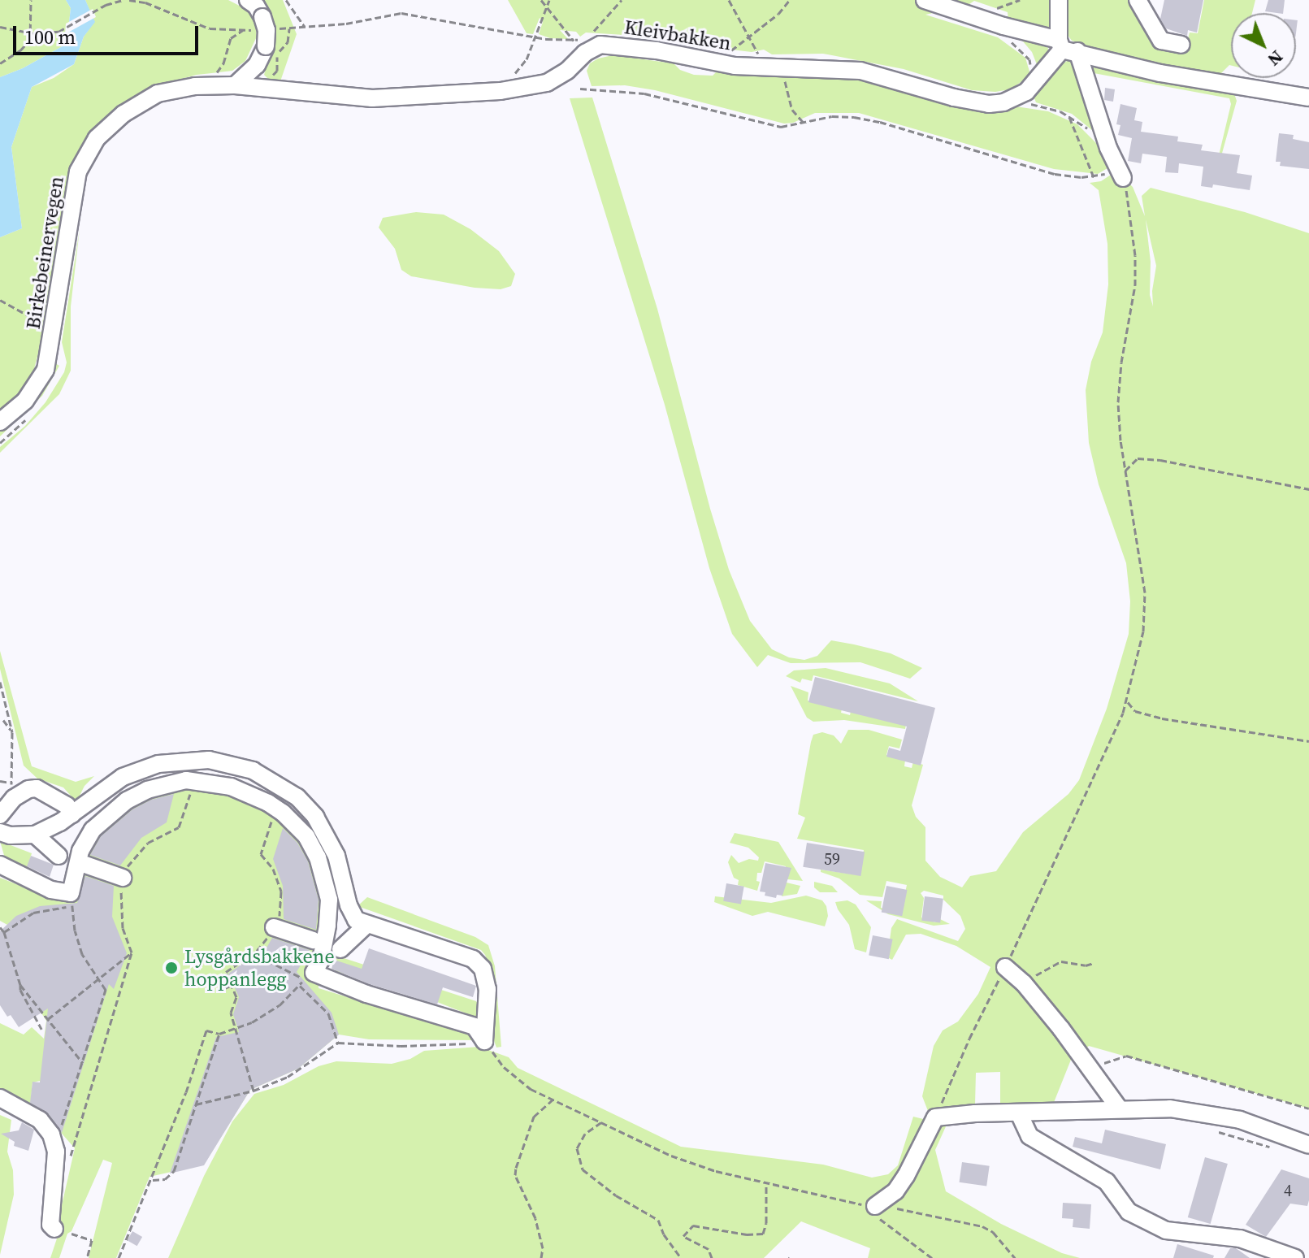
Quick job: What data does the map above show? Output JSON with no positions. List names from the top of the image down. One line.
{"streets":{"street":["Kleivbakken","Birkebeinervegen"]},"crossings":[["Kleivbakken","Birkebeinervegen"]],"places":["Lysgårdsbakkene hoppanlegg"],"house_numbers":["59","4"],"scale_bar":"100 m","north":"bottom right"}
